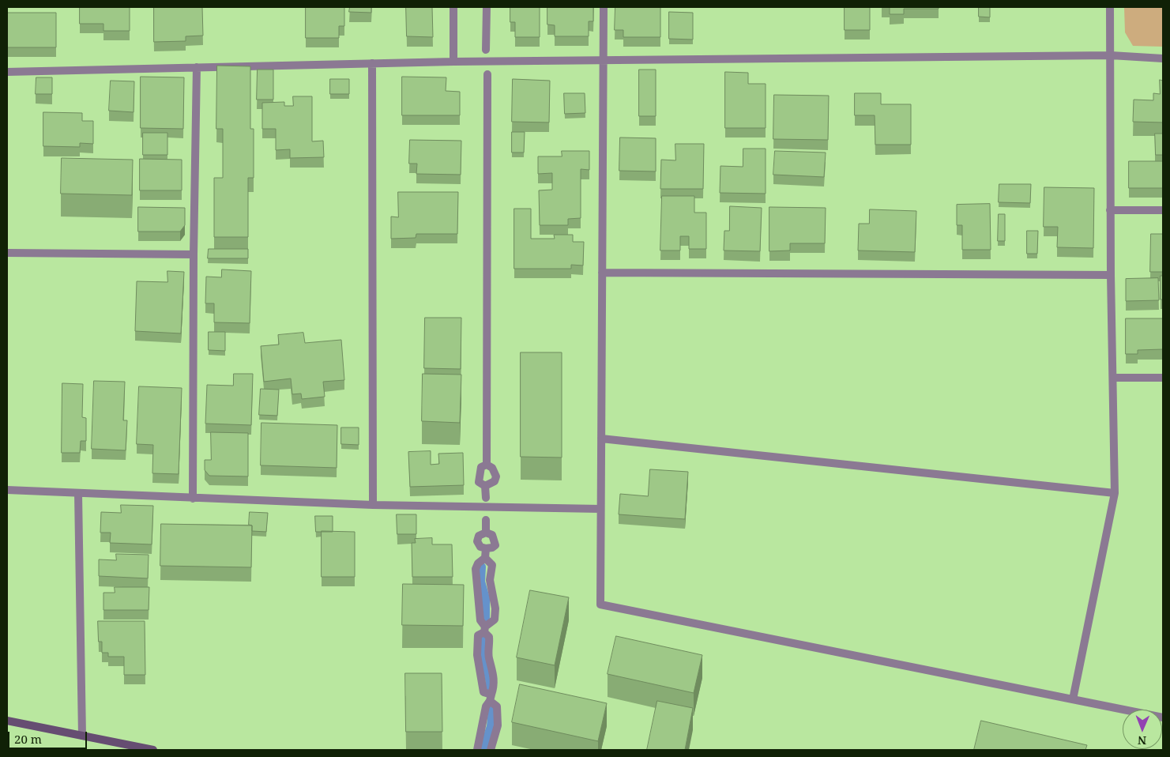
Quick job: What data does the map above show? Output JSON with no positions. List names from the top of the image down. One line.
{"scale_bar":"20 m","north":"bottom"}
